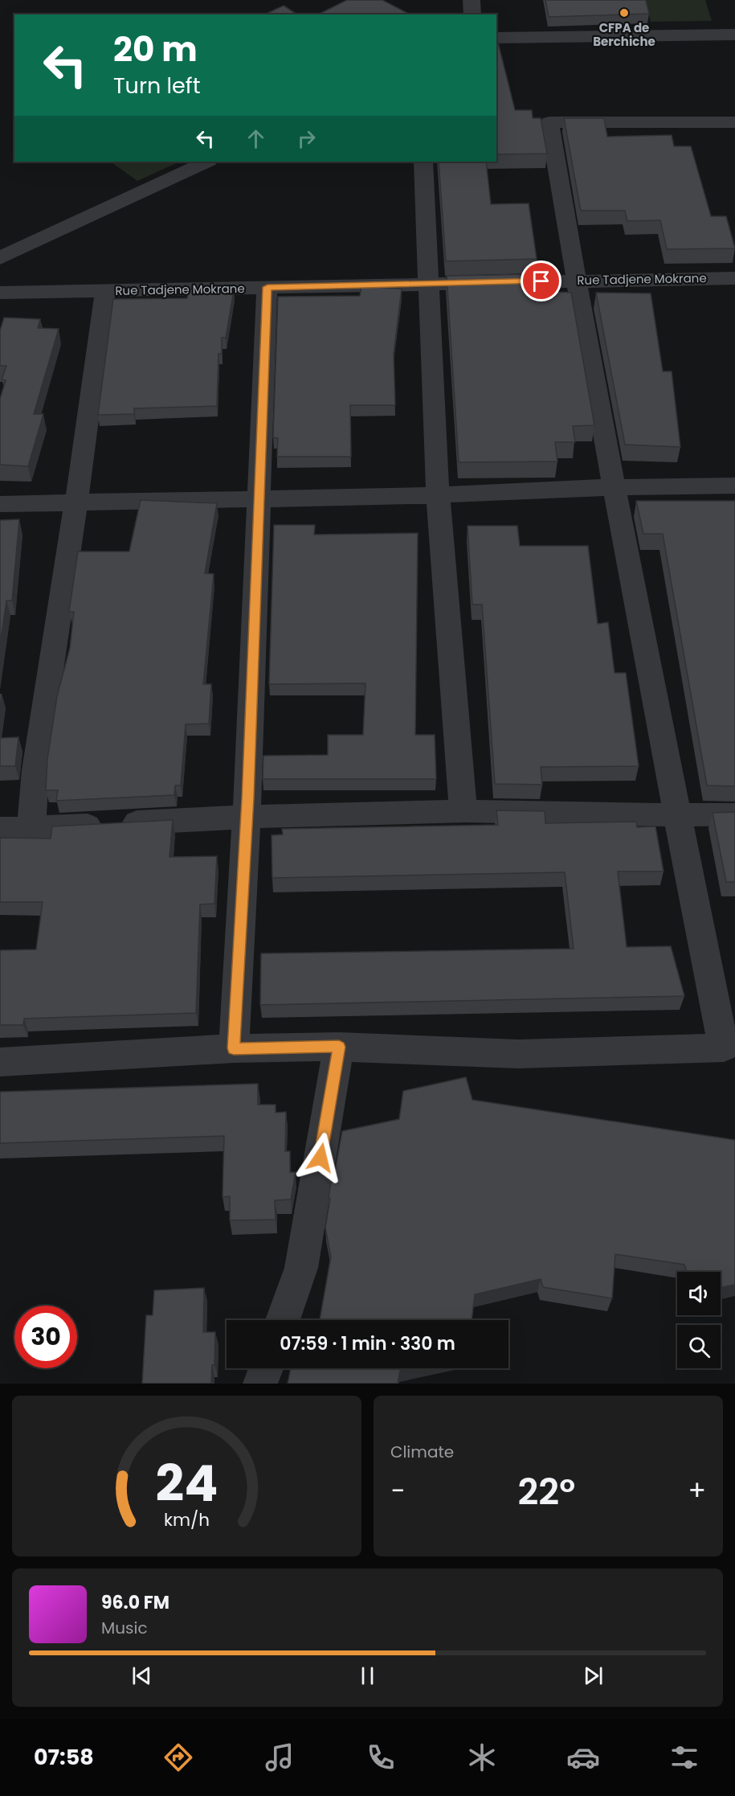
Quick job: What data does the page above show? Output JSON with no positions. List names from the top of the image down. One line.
{"streets":{"street":["Rue Tadjene Mokrane"]},"places":["CFPA de Berchiche"],"page":{"turn":["20 m","Turn left"],"limit":"30","trip":"07:59 · 1 min · 330 m","tile":"Climate","heat":["−","22°","+"],"song":["96.0 FM","Music"],"tabs":"07:58","gauge":["24","km/h"]}}
